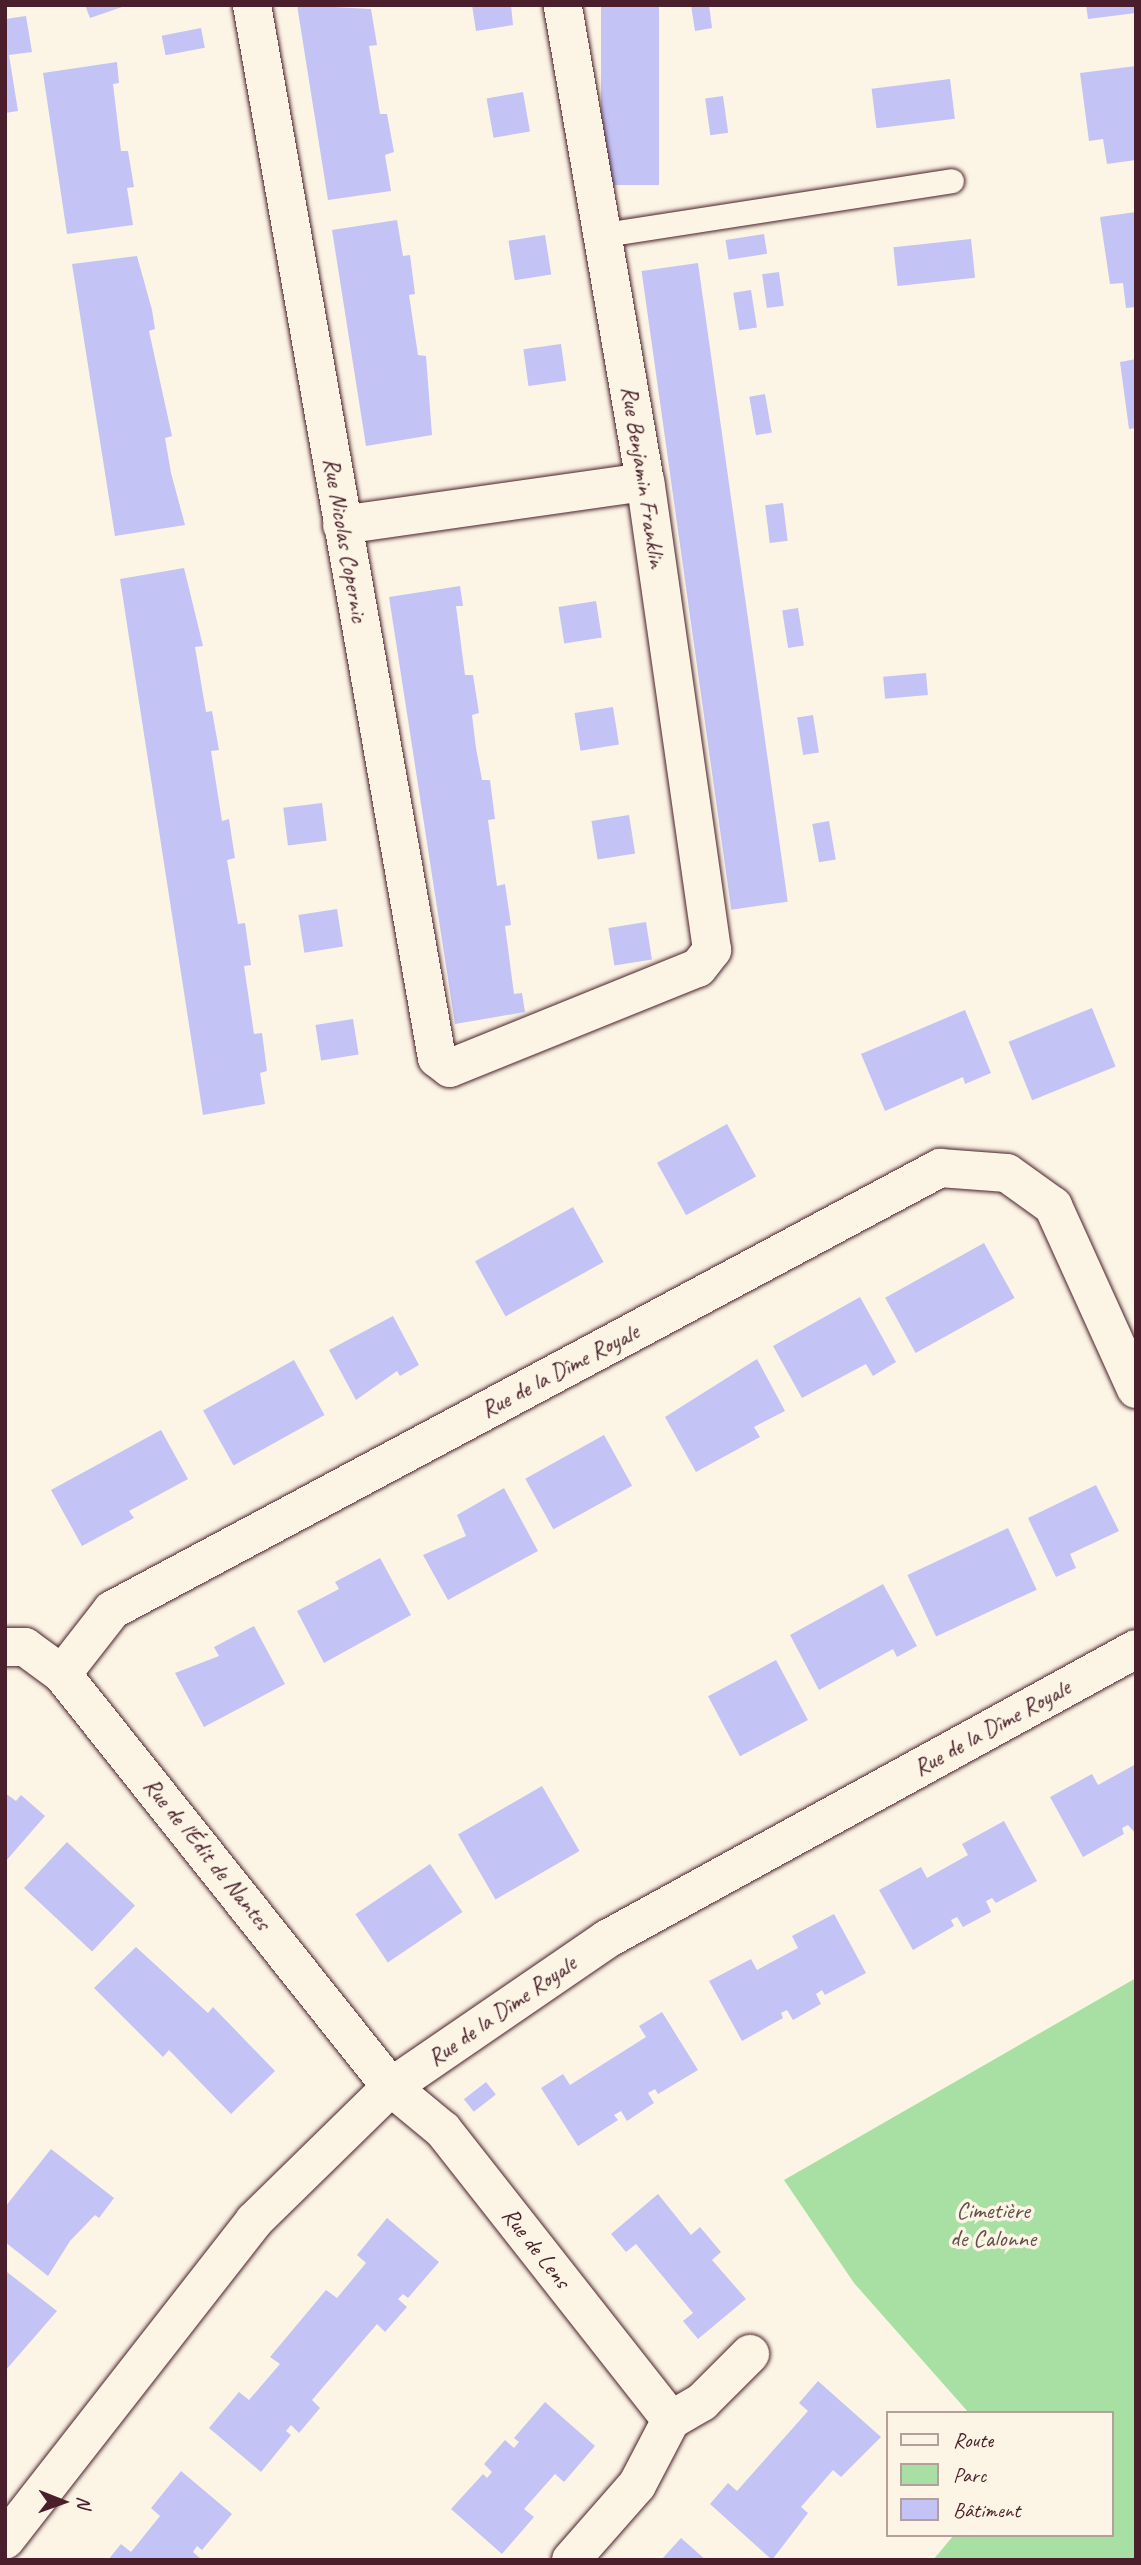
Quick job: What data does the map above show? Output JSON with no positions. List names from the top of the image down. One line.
{"streets":{"street":["Rue Benjamin Franklin","Rue Nicolas Copernic","Rue de la Dîme Royale","Rue de l'Édit de Nantes","Rue de Lens"]},"crossings":[["Rue Benjamin Franklin","Rue Nicolas Copernic"],["Rue de la Dîme Royale","Rue de l'Édit de Nantes"],["Rue de la Dîme Royale","Rue de Lens"],["Rue de l'Édit de Nantes","Rue de Lens"]],"parks":["Cimetière de Calonne"],"legend":["Route","Parc","Bâtiment"],"north":"right"}
